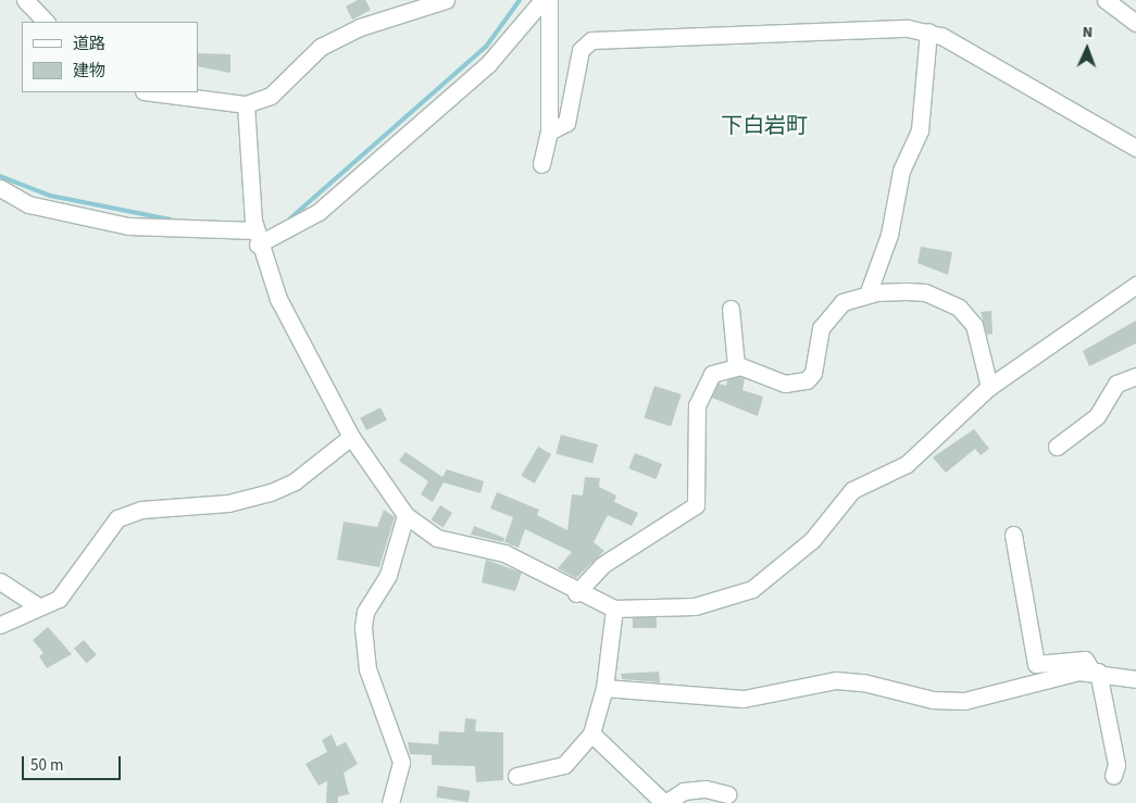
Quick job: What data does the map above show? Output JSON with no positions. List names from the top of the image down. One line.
{"districts":["下白岩町"],"legend":["道路","建物"],"scale_bar":"50 m","north":"top"}
